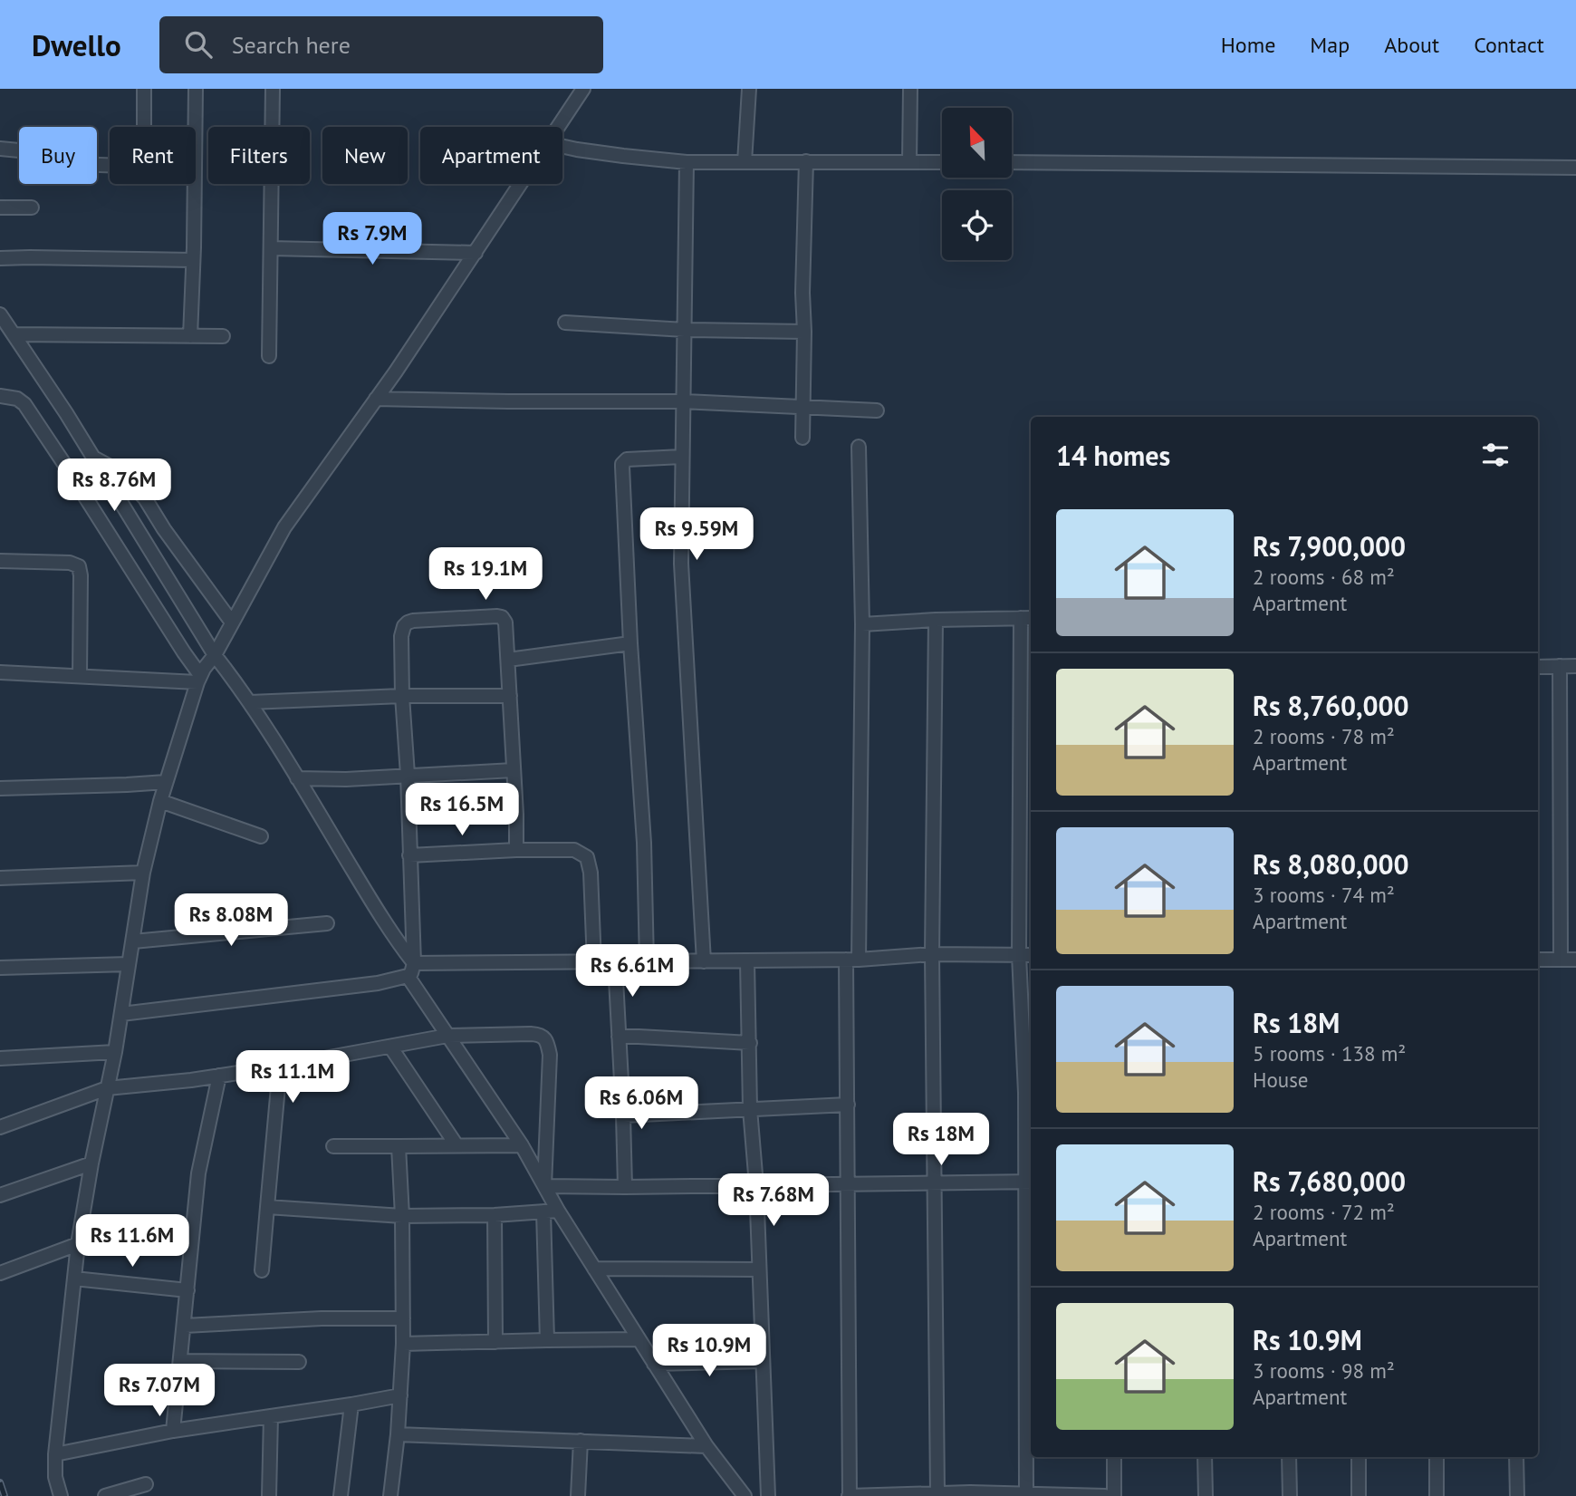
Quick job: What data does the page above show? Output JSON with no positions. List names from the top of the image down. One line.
{"north":"top left","page":{"header":"Dwello","search":"Search here","nav":["Home","Map","About","Contact"],"chip":["Buy","Rent","Filters","New","Apartment"],"price":["Rs 7.9M","Rs 8.76M","Rs 9.59M","Rs 19.1M","Rs 16.5M","Rs 8.08M","Rs 6.61M","Rs 11.1M","Rs 6.06M","Rs 18M","Rs 7.68M","Rs 11.6M","Rs 10.9M","Rs 7.07M"],"heading":"14 homes","list":[{"name":"Rs 7,900,000","note":"2 rooms · 68 m² · Apartment"},{"name":"Rs 8,760,000","note":"2 rooms · 78 m² · Apartment"},{"name":"Rs 8,080,000","note":"3 rooms · 74 m² · Apartment"},{"name":"Rs 18M","note":"5 rooms · 138 m² · House"},{"name":"Rs 7,680,000","note":"2 rooms · 72 m² · Apartment"},{"name":"Rs 10.9M","note":"3 rooms · 98 m² · Apartment"}]}}
